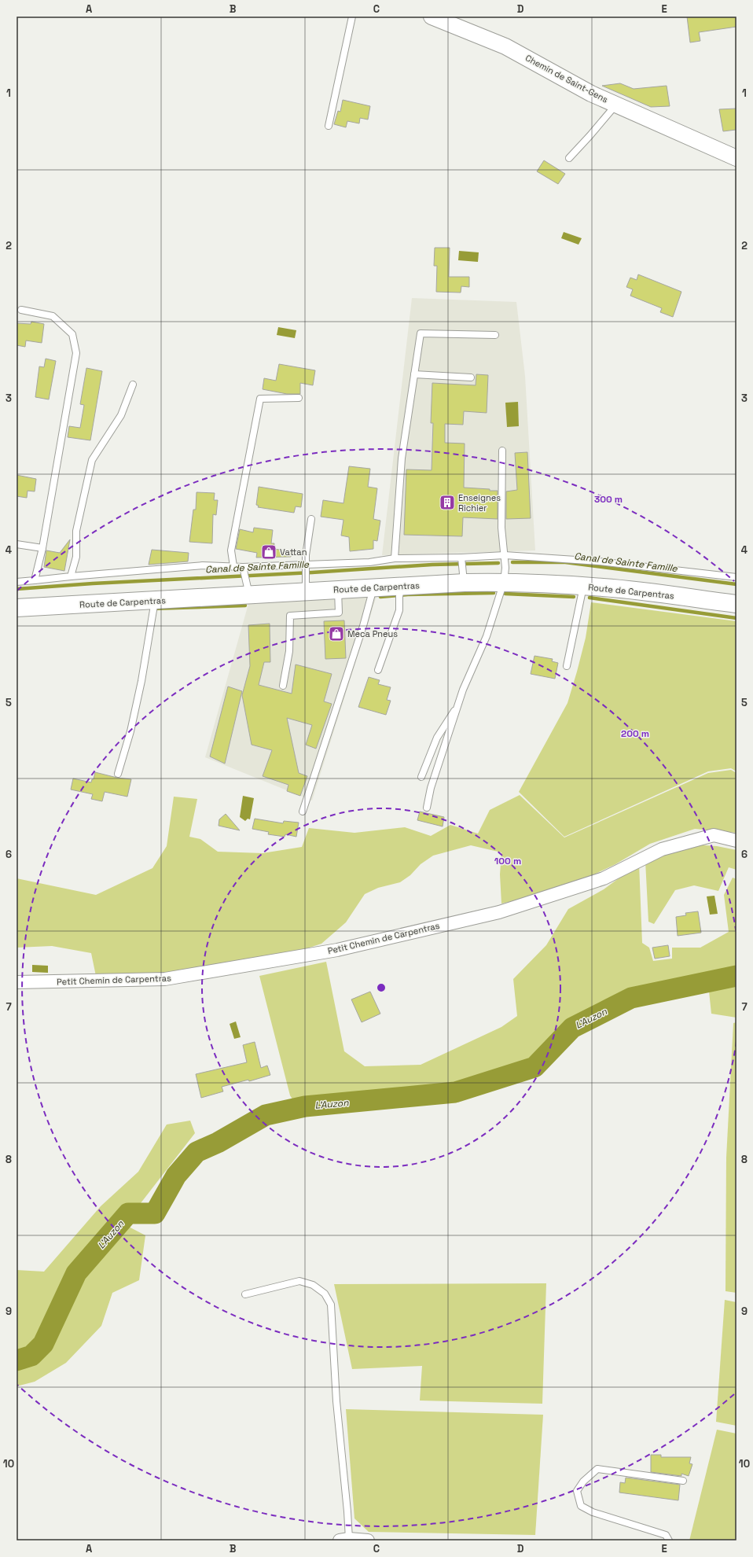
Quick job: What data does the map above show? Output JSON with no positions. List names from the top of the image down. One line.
{"streets":{"main road":["Route de Carpentras"],"street":["Chemin de Saint-Gens","Petit Chemin de Carpentras"]},"water":["Canal de Sainte Famille","L'Auzon"],"places":{"building":["Enseignes Richier"],"shop":["Vattan","Meca Pneus"]},"grid":{"columns":["A","B","C","D","E"],"rows":["1","2","3","4","5","6","7","8","9","10"]},"rings":["300 m","200 m","100 m"]}
